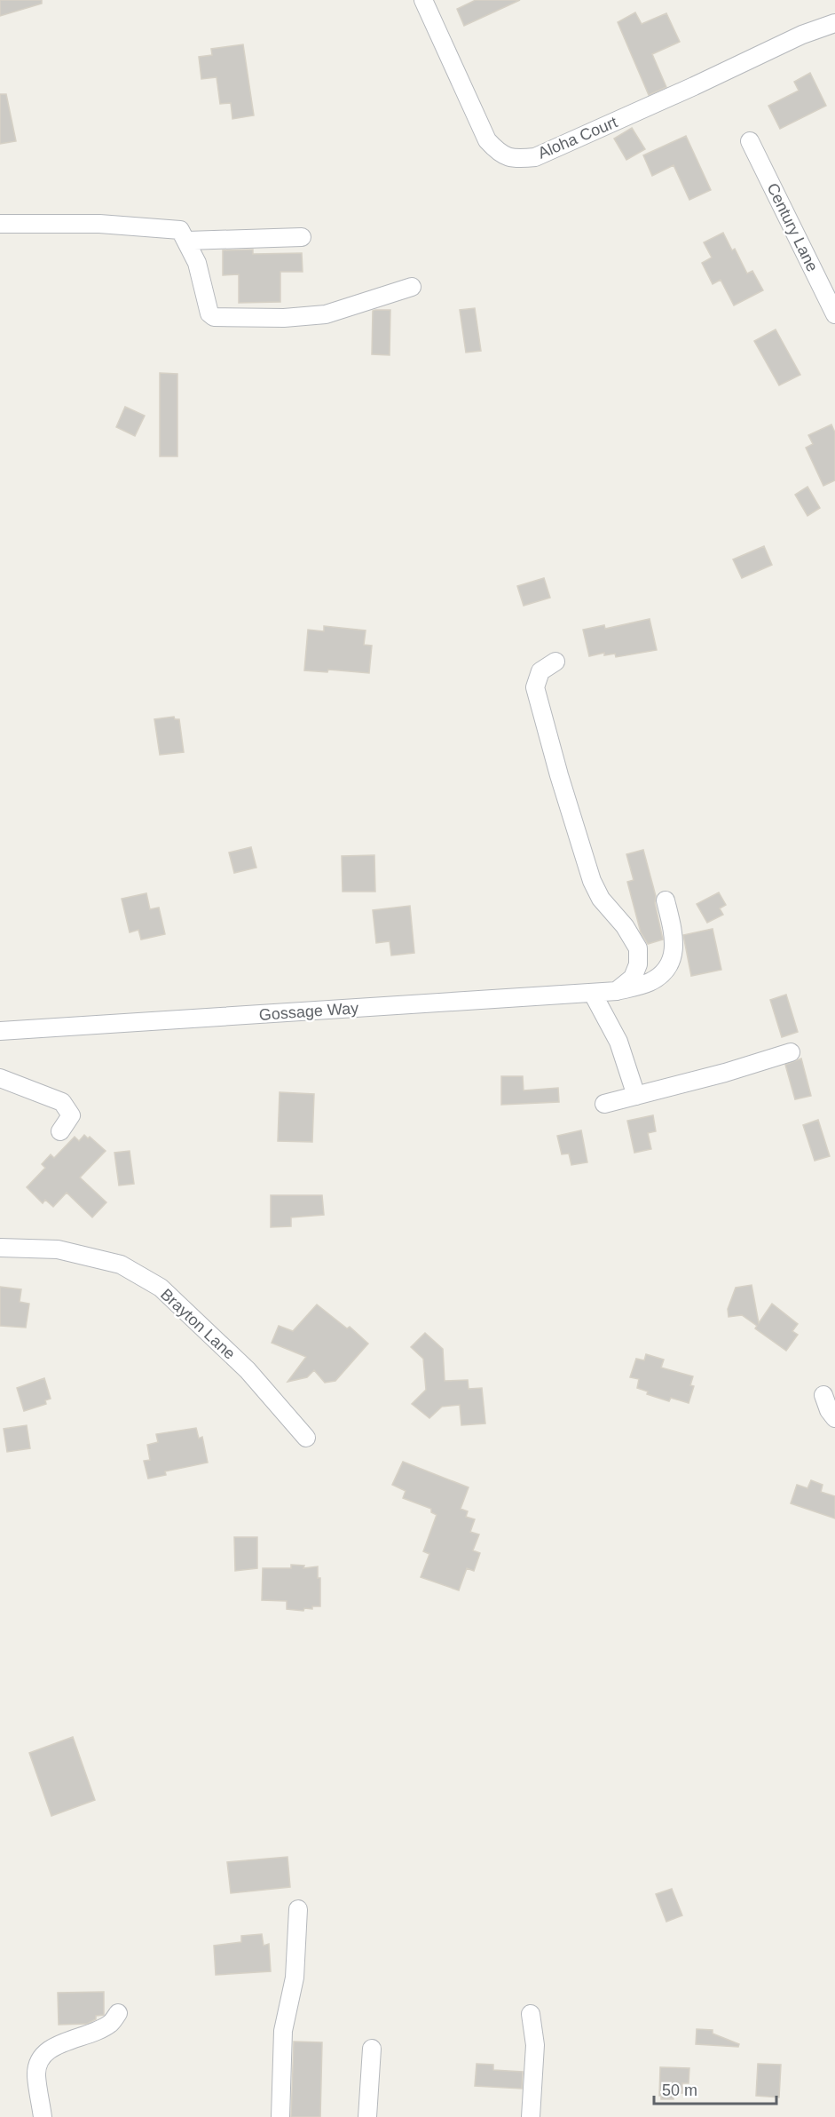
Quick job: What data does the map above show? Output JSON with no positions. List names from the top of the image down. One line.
{"streets":{"street":["Aloha Court","Century Lane","Gossage Way","Brayton Lane"]},"scale_bar":"50 m"}
